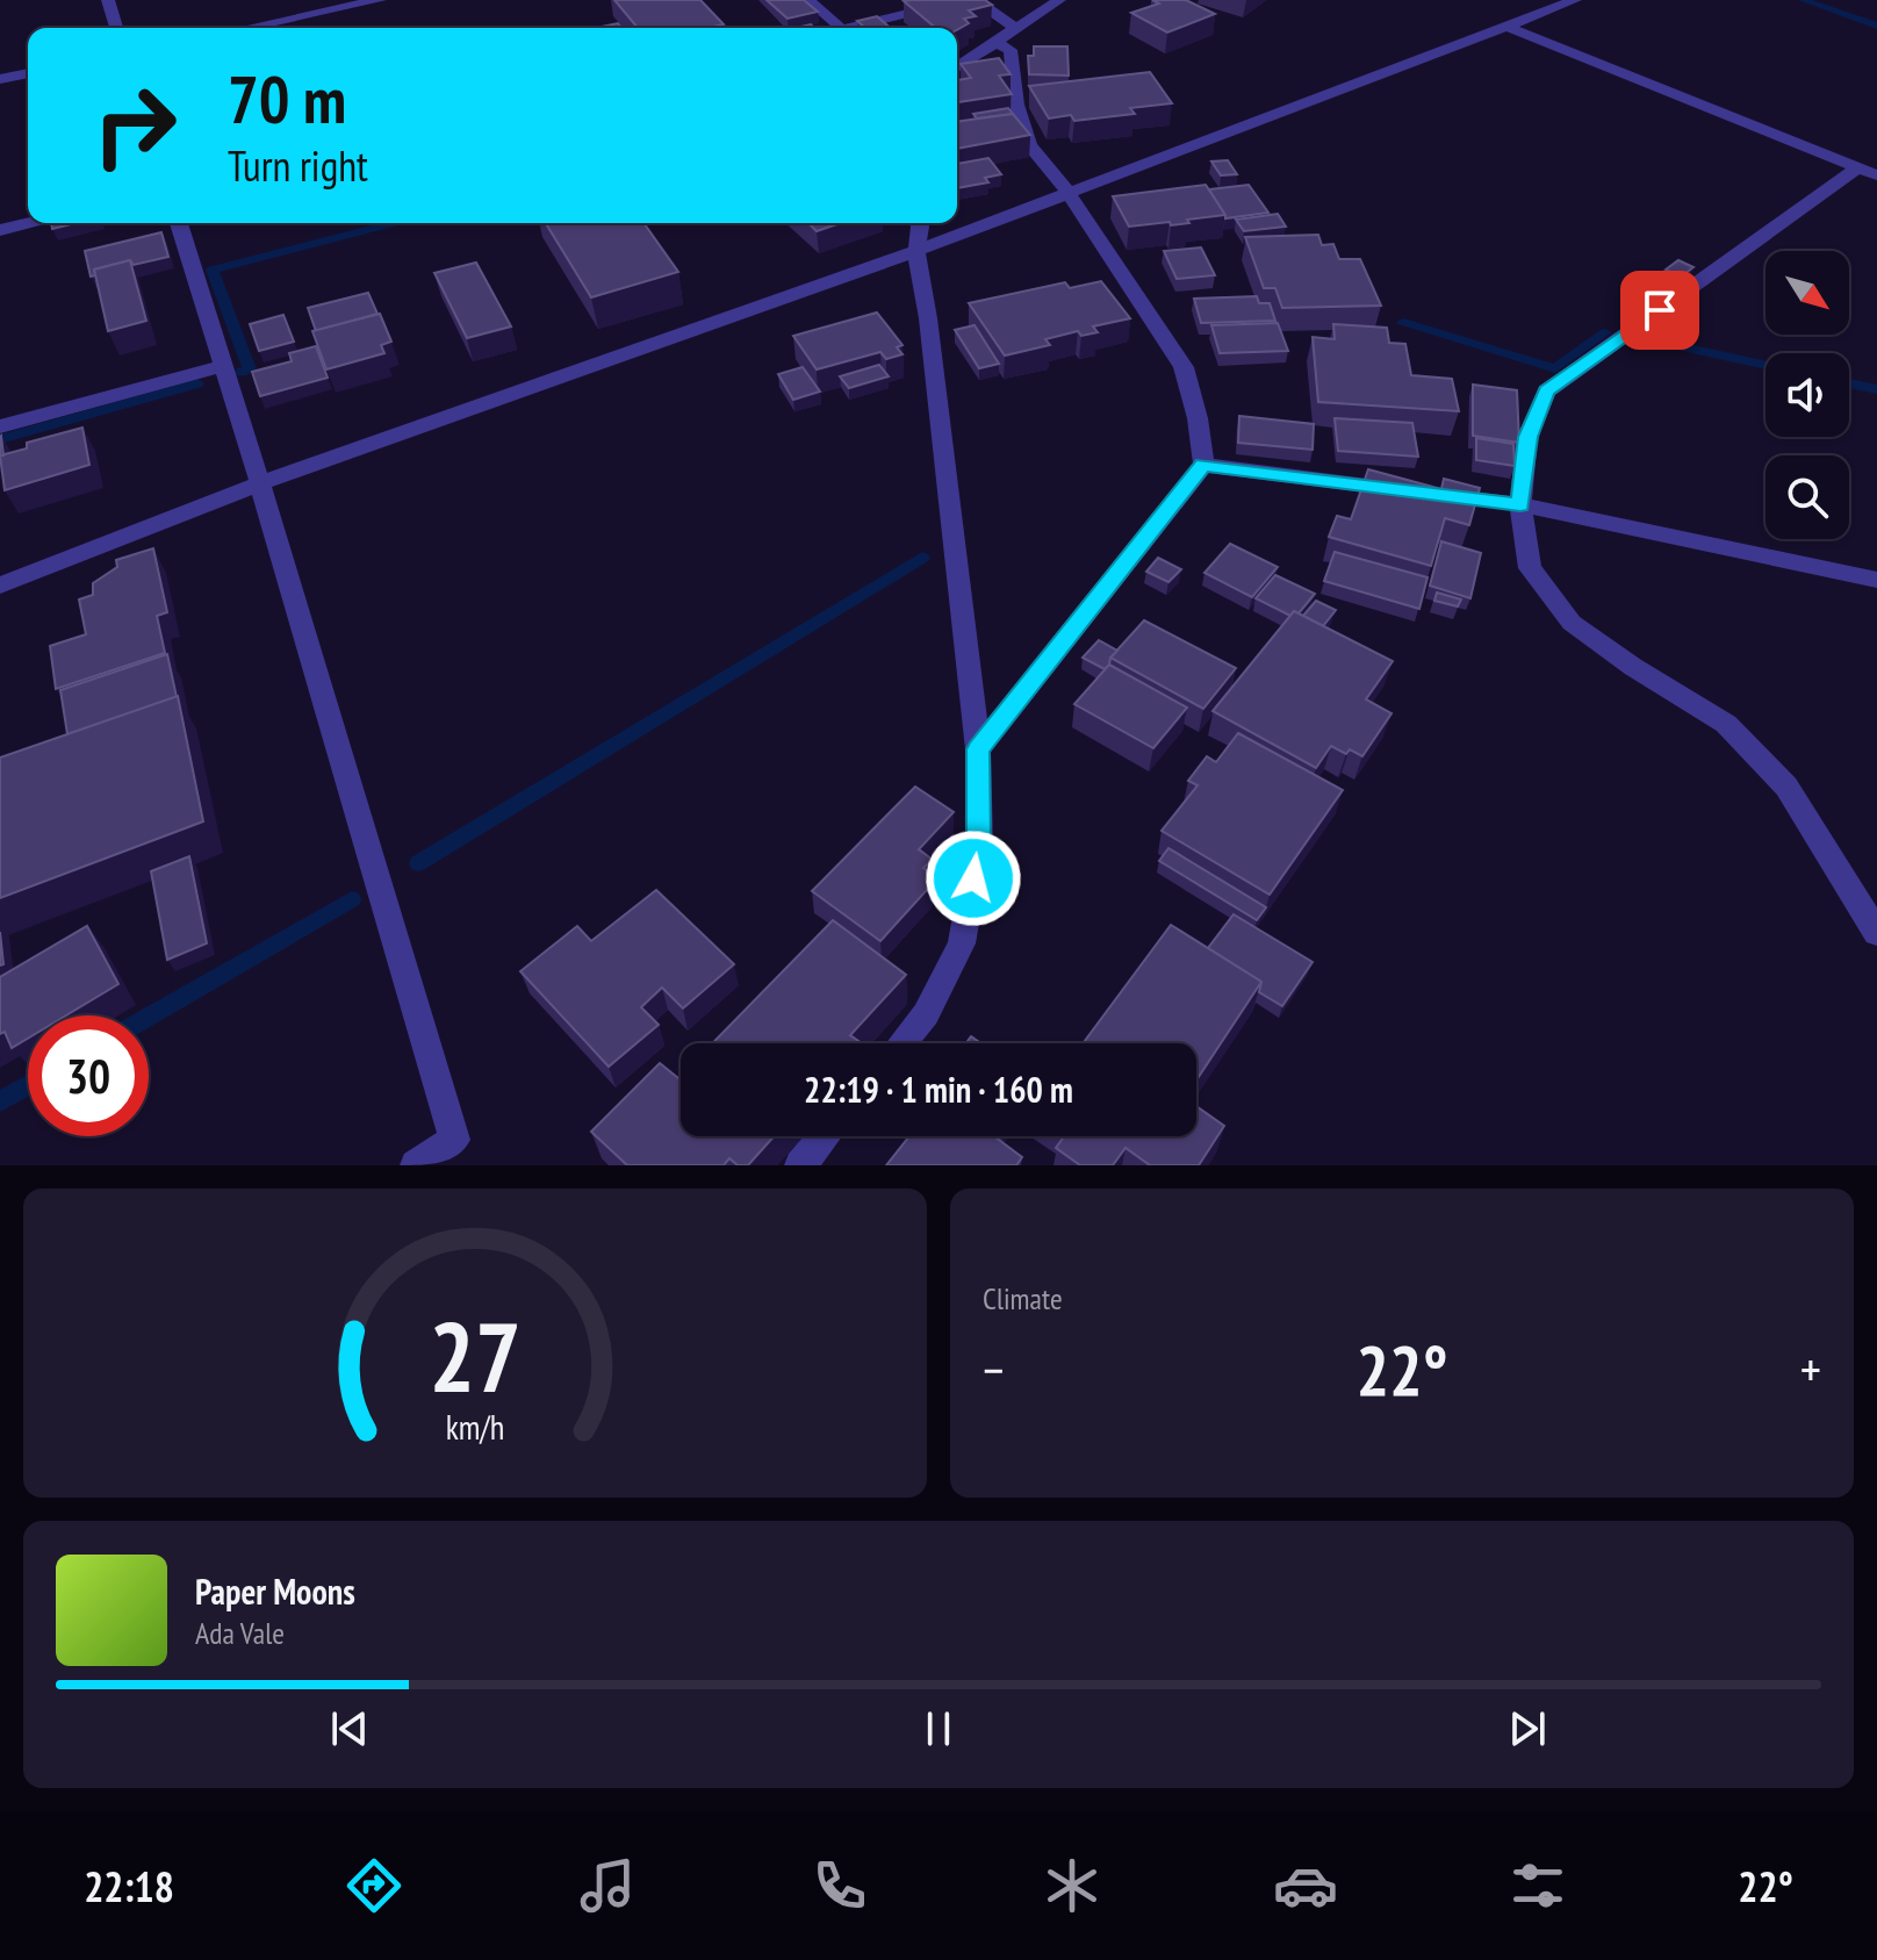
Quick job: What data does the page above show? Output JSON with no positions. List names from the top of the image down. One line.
{"north":"bottom right","page":{"turn":["70 m","Turn right"],"limit":"30","trip":"22:19 · 1 min · 160 m","tile":"Climate","heat":["−","22°","+"],"song":["Paper Moons","Ada Vale"],"tabs":["22:18","22°"],"gauge":["27","km/h"]}}
